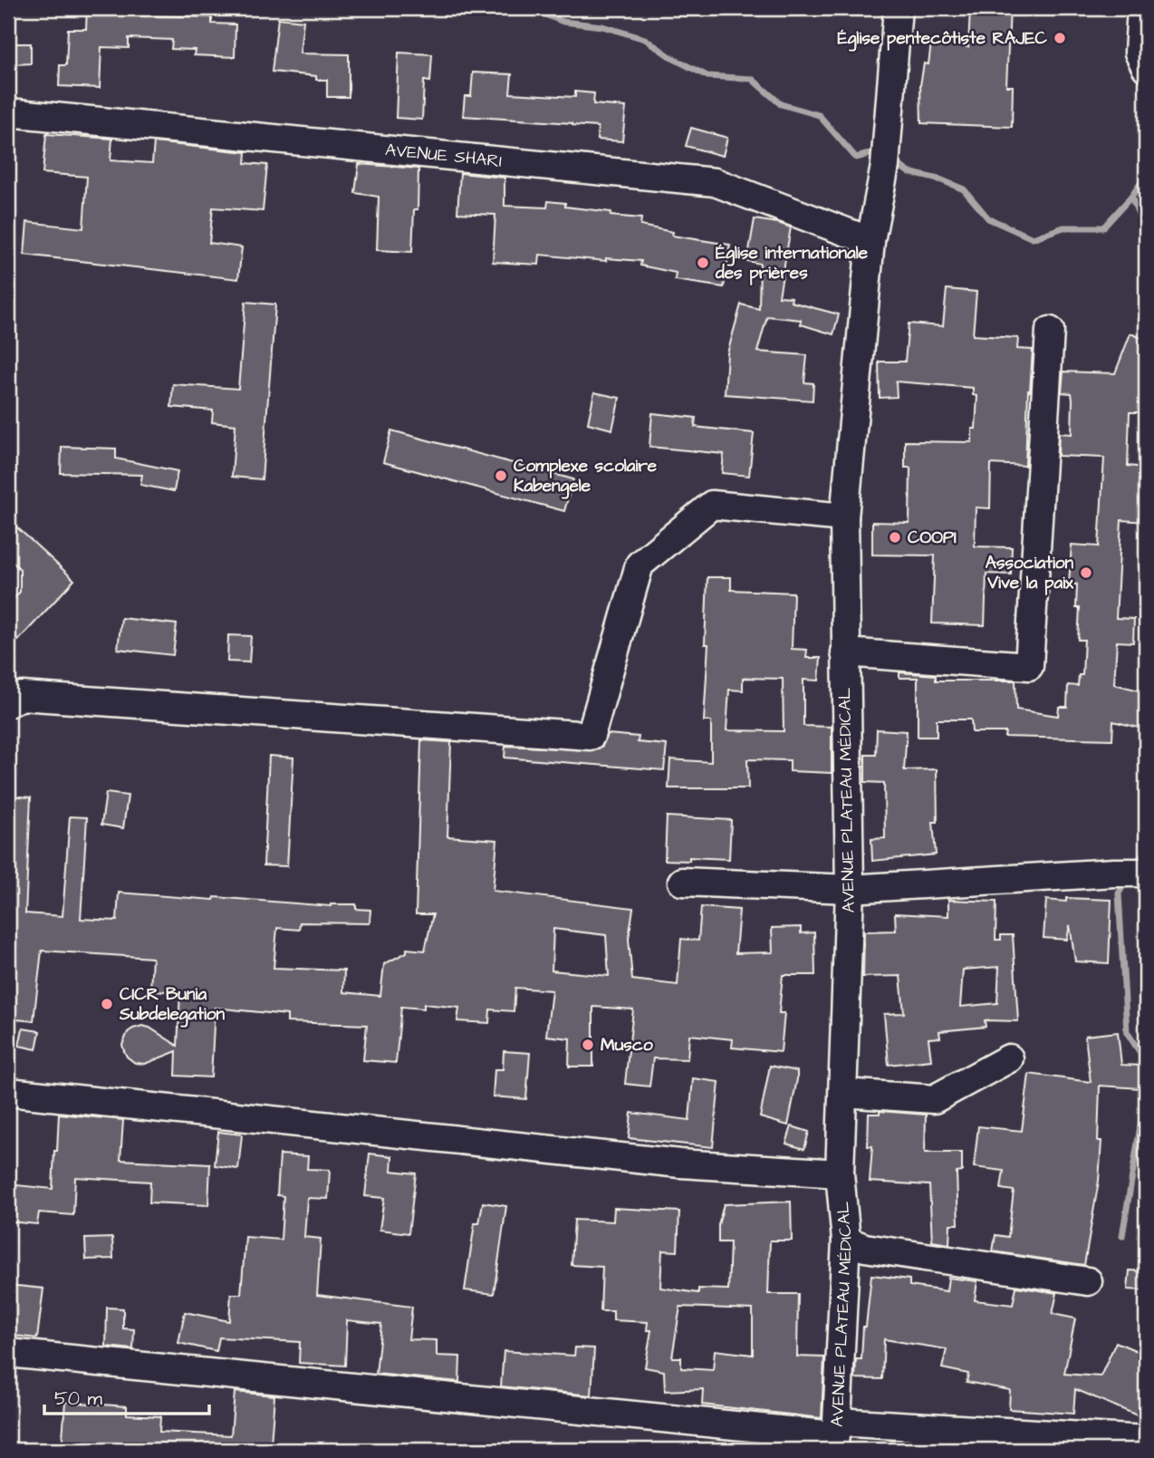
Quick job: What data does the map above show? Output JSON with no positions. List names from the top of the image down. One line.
{"streets":{"street":["AVENUE SHARI","AVENUE PLATEAU MÉDICAL"]},"crossings":[["AVENUE SHARI","AVENUE PLATEAU MÉDICAL"]],"places":["Église pentecôtiste RAJEC","Église internationale des prières","Complexe scolaire Kabengele","COOPI","Association Vive la paix","CICR Bunia Subdelegation","Musco"],"scale_bar":"50 m"}
